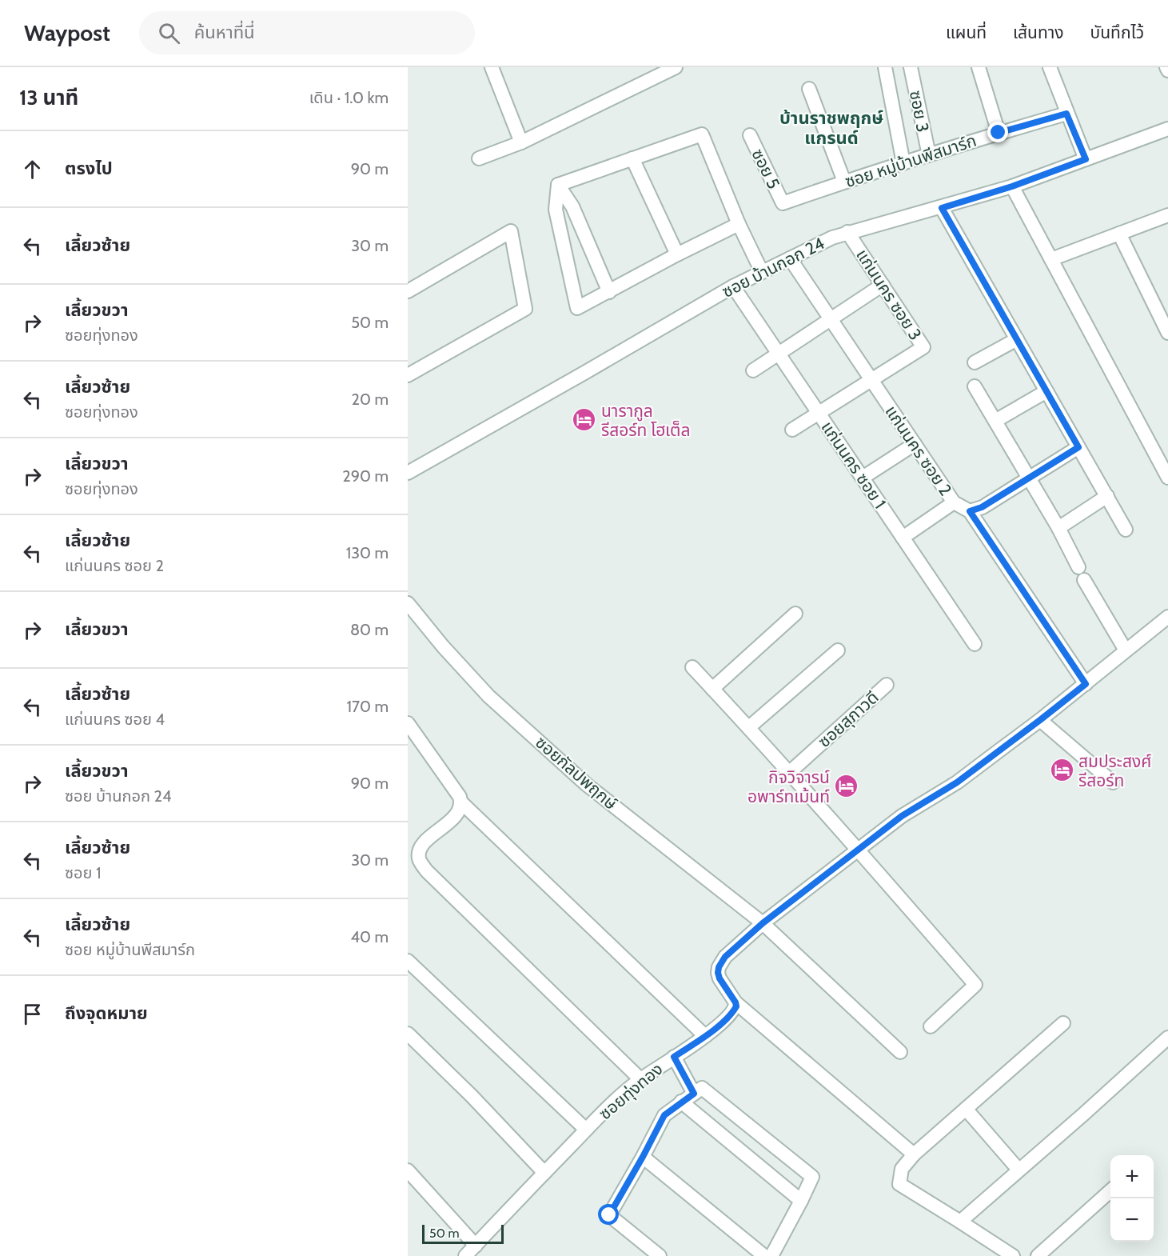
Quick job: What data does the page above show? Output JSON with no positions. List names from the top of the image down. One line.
{"streets":{"street":["ซอย 3","ซอย หมู่บ้านพีสมาร์ก","ซอย 5","ซอย บ้านกอก 24","แก่นนคร ซอย 3","แก่นนคร ซอย 2","แก่นนคร ซอย 1","ซอยสุภาวดี","ซอยกัลปพฤกษ์","ซอยทุ่งทอง"]},"crossings":[["ซอย 3","ซอย หมู่บ้านพีสมาร์ก"],["ซอย หมู่บ้านพีสมาร์ก","ซอย 5"],["ซอย บ้านกอก 24","แก่นนคร ซอย 3"],["ซอย บ้านกอก 24","แก่นนคร ซอย 2"],["ซอย บ้านกอก 24","แก่นนคร ซอย 1"],["แก่นนคร ซอย 3","แก่นนคร ซอย 2"],["แก่นนคร ซอย 3","แก่นนคร ซอย 1"]],"districts":["บ้านราชพฤกษ์ แกรนด์"],"places":{"hotel":["นารากูล รีสอร์ท โฮเต็ล","สมประสงศ์ รีสอร์ท","กิจวิจารน์ อพาร์ทเม้นท์"]},"scale_bar":"50 m","page":{"header":"Waypost","search":"ค้นหาที่นี่","nav":["แผนที่","เส้นทาง","บันทึกไว้"],"heading":["13 นาที","เดิน · 1.0 km"],"list":[["ตรงไป","90 m"],["เลี้ยวซ้าย","30 m"],["เลี้ยวขวา","ซอยทุ่งทอง","50 m"],["เลี้ยวซ้าย","ซอยทุ่งทอง","20 m"],["เลี้ยวขวา","ซอยทุ่งทอง","290 m"],["เลี้ยวซ้าย","แก่นนคร ซอย 2","130 m"],["เลี้ยวขวา","80 m"],["เลี้ยวซ้าย","แก่นนคร ซอย 4","170 m"],["เลี้ยวขวา","ซอย บ้านกอก 24","90 m"],["เลี้ยวซ้าย","ซอย 1","30 m"],["เลี้ยวซ้าย","ซอย หมู่บ้านพีสมาร์ก","40 m"],"ถึงจุดหมาย"],"map_buttons":["+","−"],"scale":"50 m"}}
